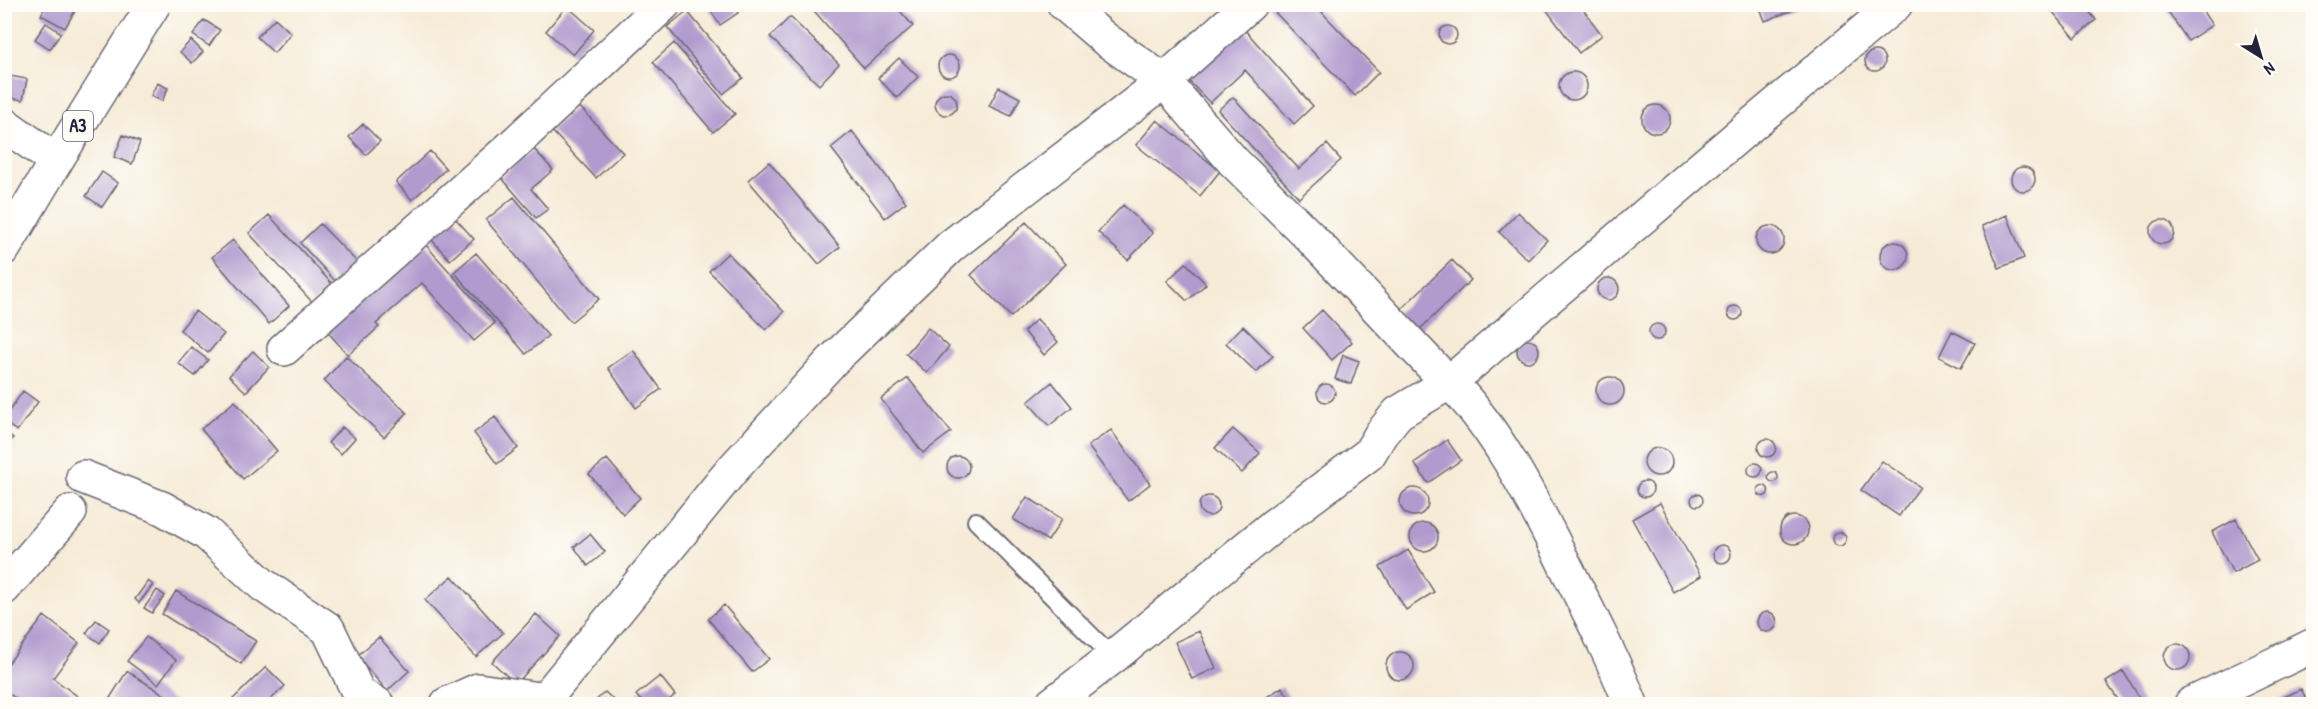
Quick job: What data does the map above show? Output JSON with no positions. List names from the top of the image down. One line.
{"streets":{"main road":["A3"]},"north":"bottom right"}
